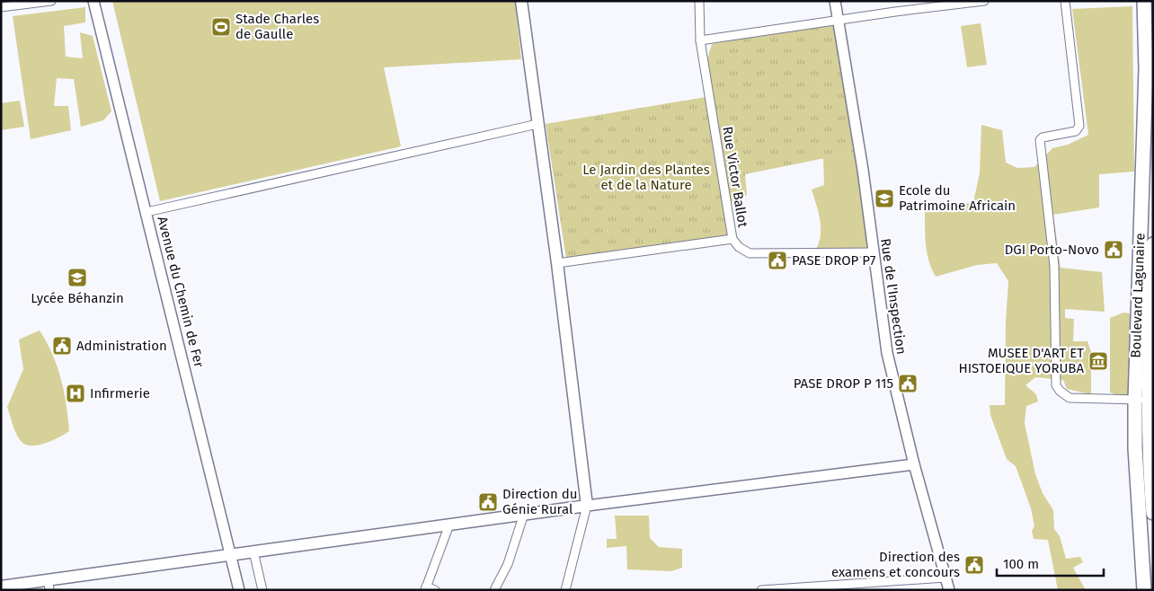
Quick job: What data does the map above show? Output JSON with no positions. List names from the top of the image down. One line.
{"streets":{"highway":["Boulevard Lagunaire"],"street":["Rue Victor Ballot","Avenue du Chemin de Fer","Rue de l'Inspection"]},"crossings":[["Rue Victor Ballot","Rue de l'Inspection"]],"parks":["Le Jardin des Plantes et de la Nature"],"places":{"sports":["Stade Charles de Gaulle"],"school or university":["Ecole du Patrimoine Africain","Lycée Béhanzin"],"public building":["DGI Porto-Novo","PASE DROP P7","Administration","PASE DROP P 115","Direction du Génie Rural","Direction des examens et concours"],"museum":["MUSEE D'ART ET HISTOEIQUE YORUBA"],"hospital":["Infirmerie"]},"scale_bar":"100 m"}
